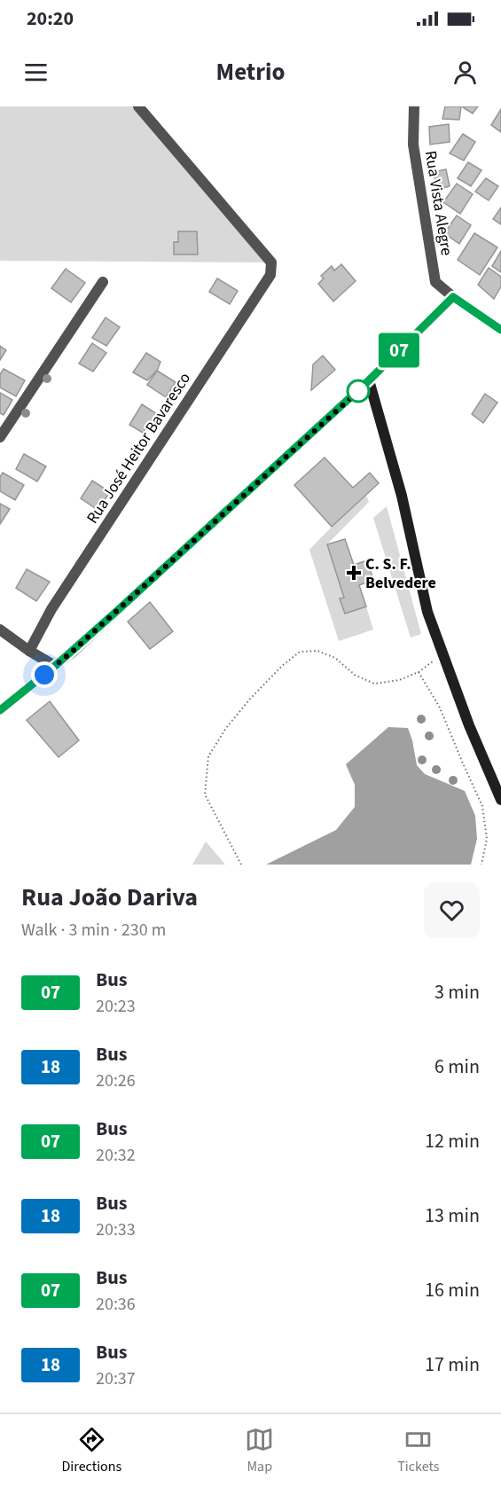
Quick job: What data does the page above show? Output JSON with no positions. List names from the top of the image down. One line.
{"streets":{"street":["Rua Vista Alegre","Rua José Heitor Bavaresco"]},"places":{"health":["C. S. F. Belvedere"]},"lines":["bus line 07"],"page":{"status":"20:20","header":"Metrio","on_map":"07","heading":["Rua João Dariva","Walk · 3 min · 230 m"],"list":[{"mark":"07","name":"Bus","note":"20:23","value":"3 min"},{"mark":"18","name":"Bus","note":"20:26","value":"6 min"},{"mark":"07","name":"Bus","note":"20:32","value":"12 min"},{"mark":"18","name":"Bus","note":"20:33","value":"13 min"},{"mark":"07","name":"Bus","note":"20:36","value":"16 min"},{"mark":"18","name":"Bus","note":"20:37","value":"17 min"}],"tabs":["Directions","Map","Tickets"]}}
